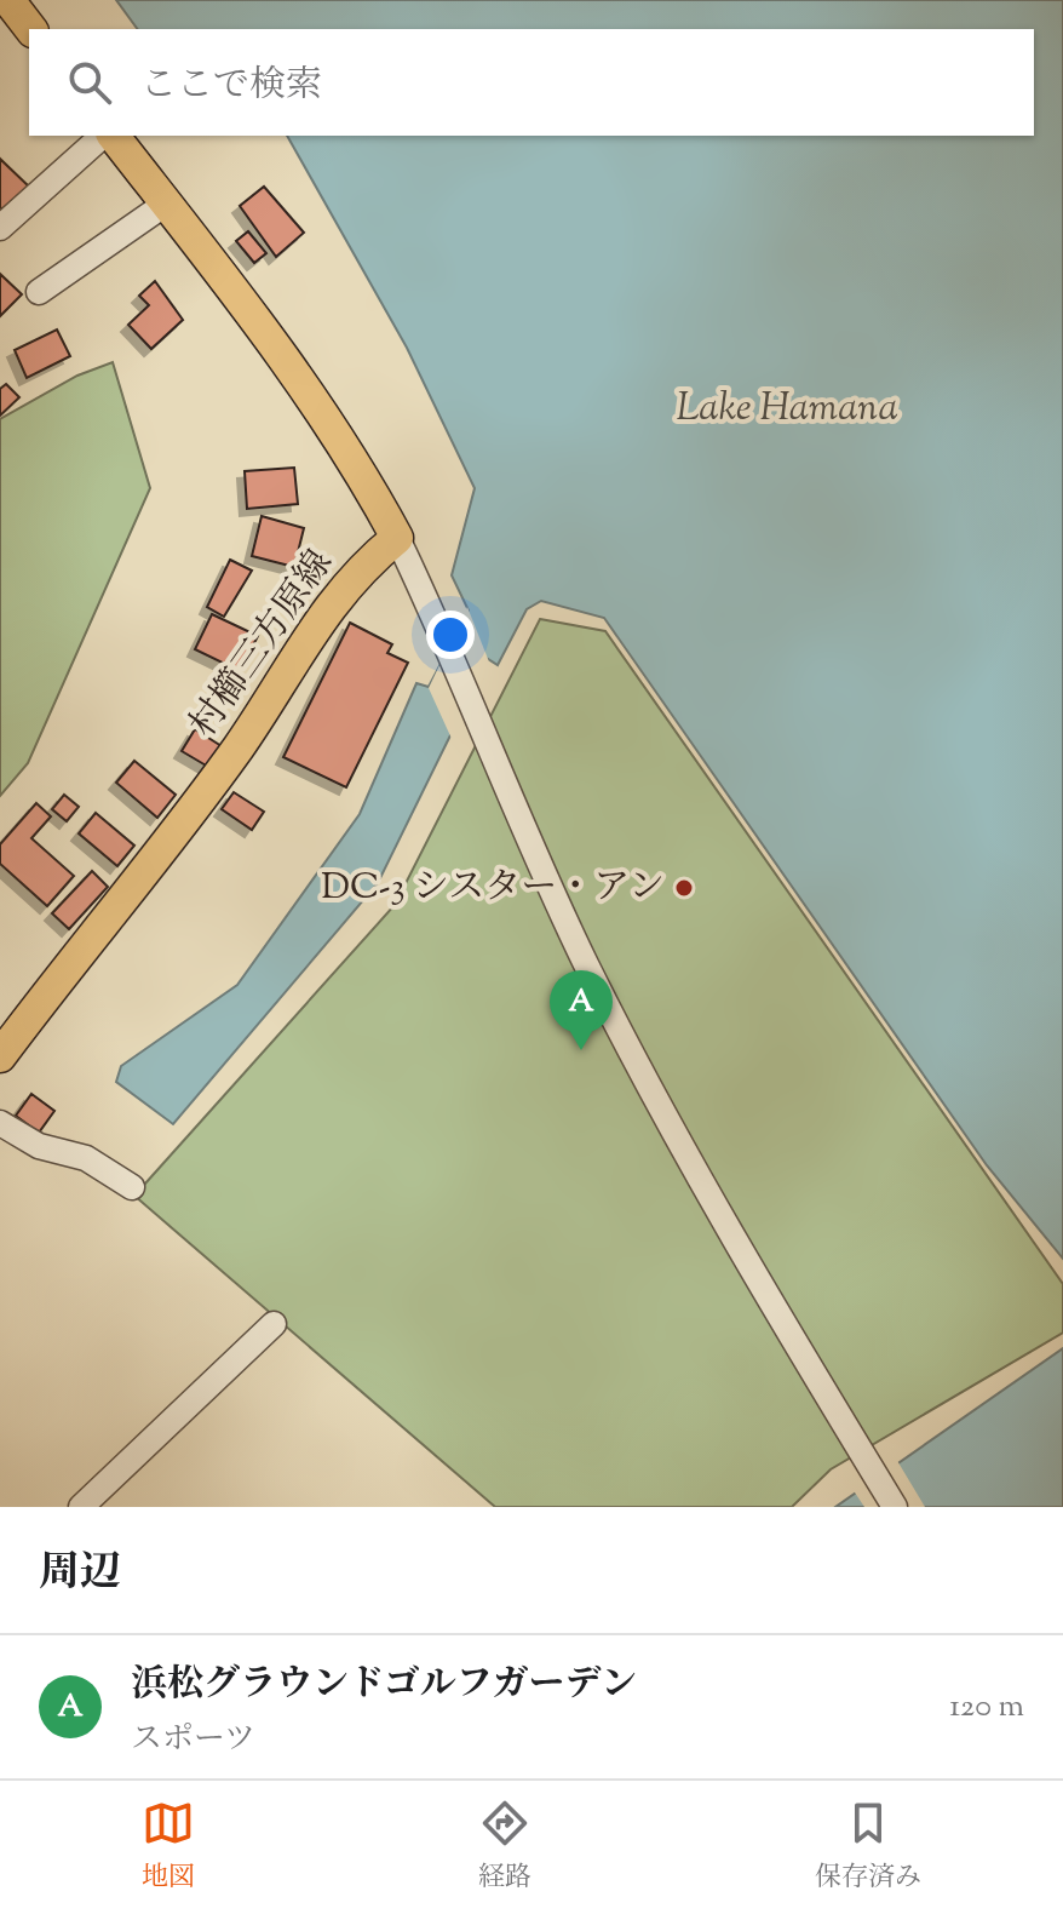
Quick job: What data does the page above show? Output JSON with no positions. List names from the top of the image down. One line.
{"streets":{"main road":["村櫛三方原線"]},"water":["Lake Hamana"],"places":["DC-3 シスター・アン"],"page":{"search":"ここで検索","pins":"A","heading":"周辺","list":[{"mark":"A","name":"浜松グラウンドゴルフガーデン","note":"スポーツ","value":"120 m"}],"nav":["地図","経路","保存済み"]}}
